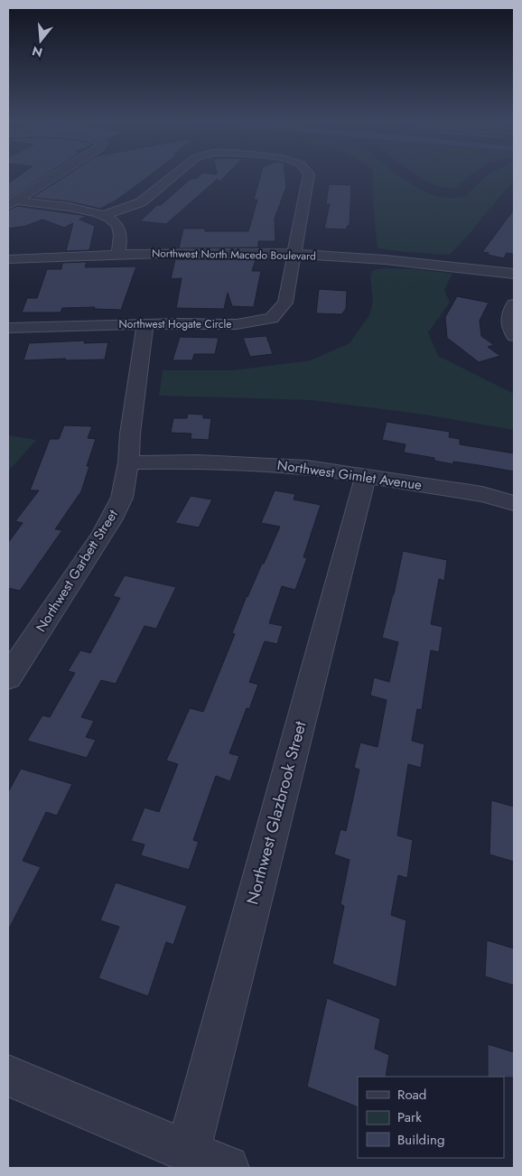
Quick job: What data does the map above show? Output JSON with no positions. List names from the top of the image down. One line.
{"streets":{"street":["Northwest North Macedo Boulevard","Northwest Hogate Circle","Northwest Gimlet Avenue","Northwest Garbett Street","Northwest Glazbrook Street"]},"crossings":[["Northwest North Macedo Boulevard","Northwest Hogate Circle"],["Northwest Hogate Circle","Northwest Garbett Street"],["Northwest Gimlet Avenue","Northwest Garbett Street"],["Northwest Gimlet Avenue","Northwest Glazbrook Street"]],"legend":["Road","Park","Building"],"north":"bottom"}
